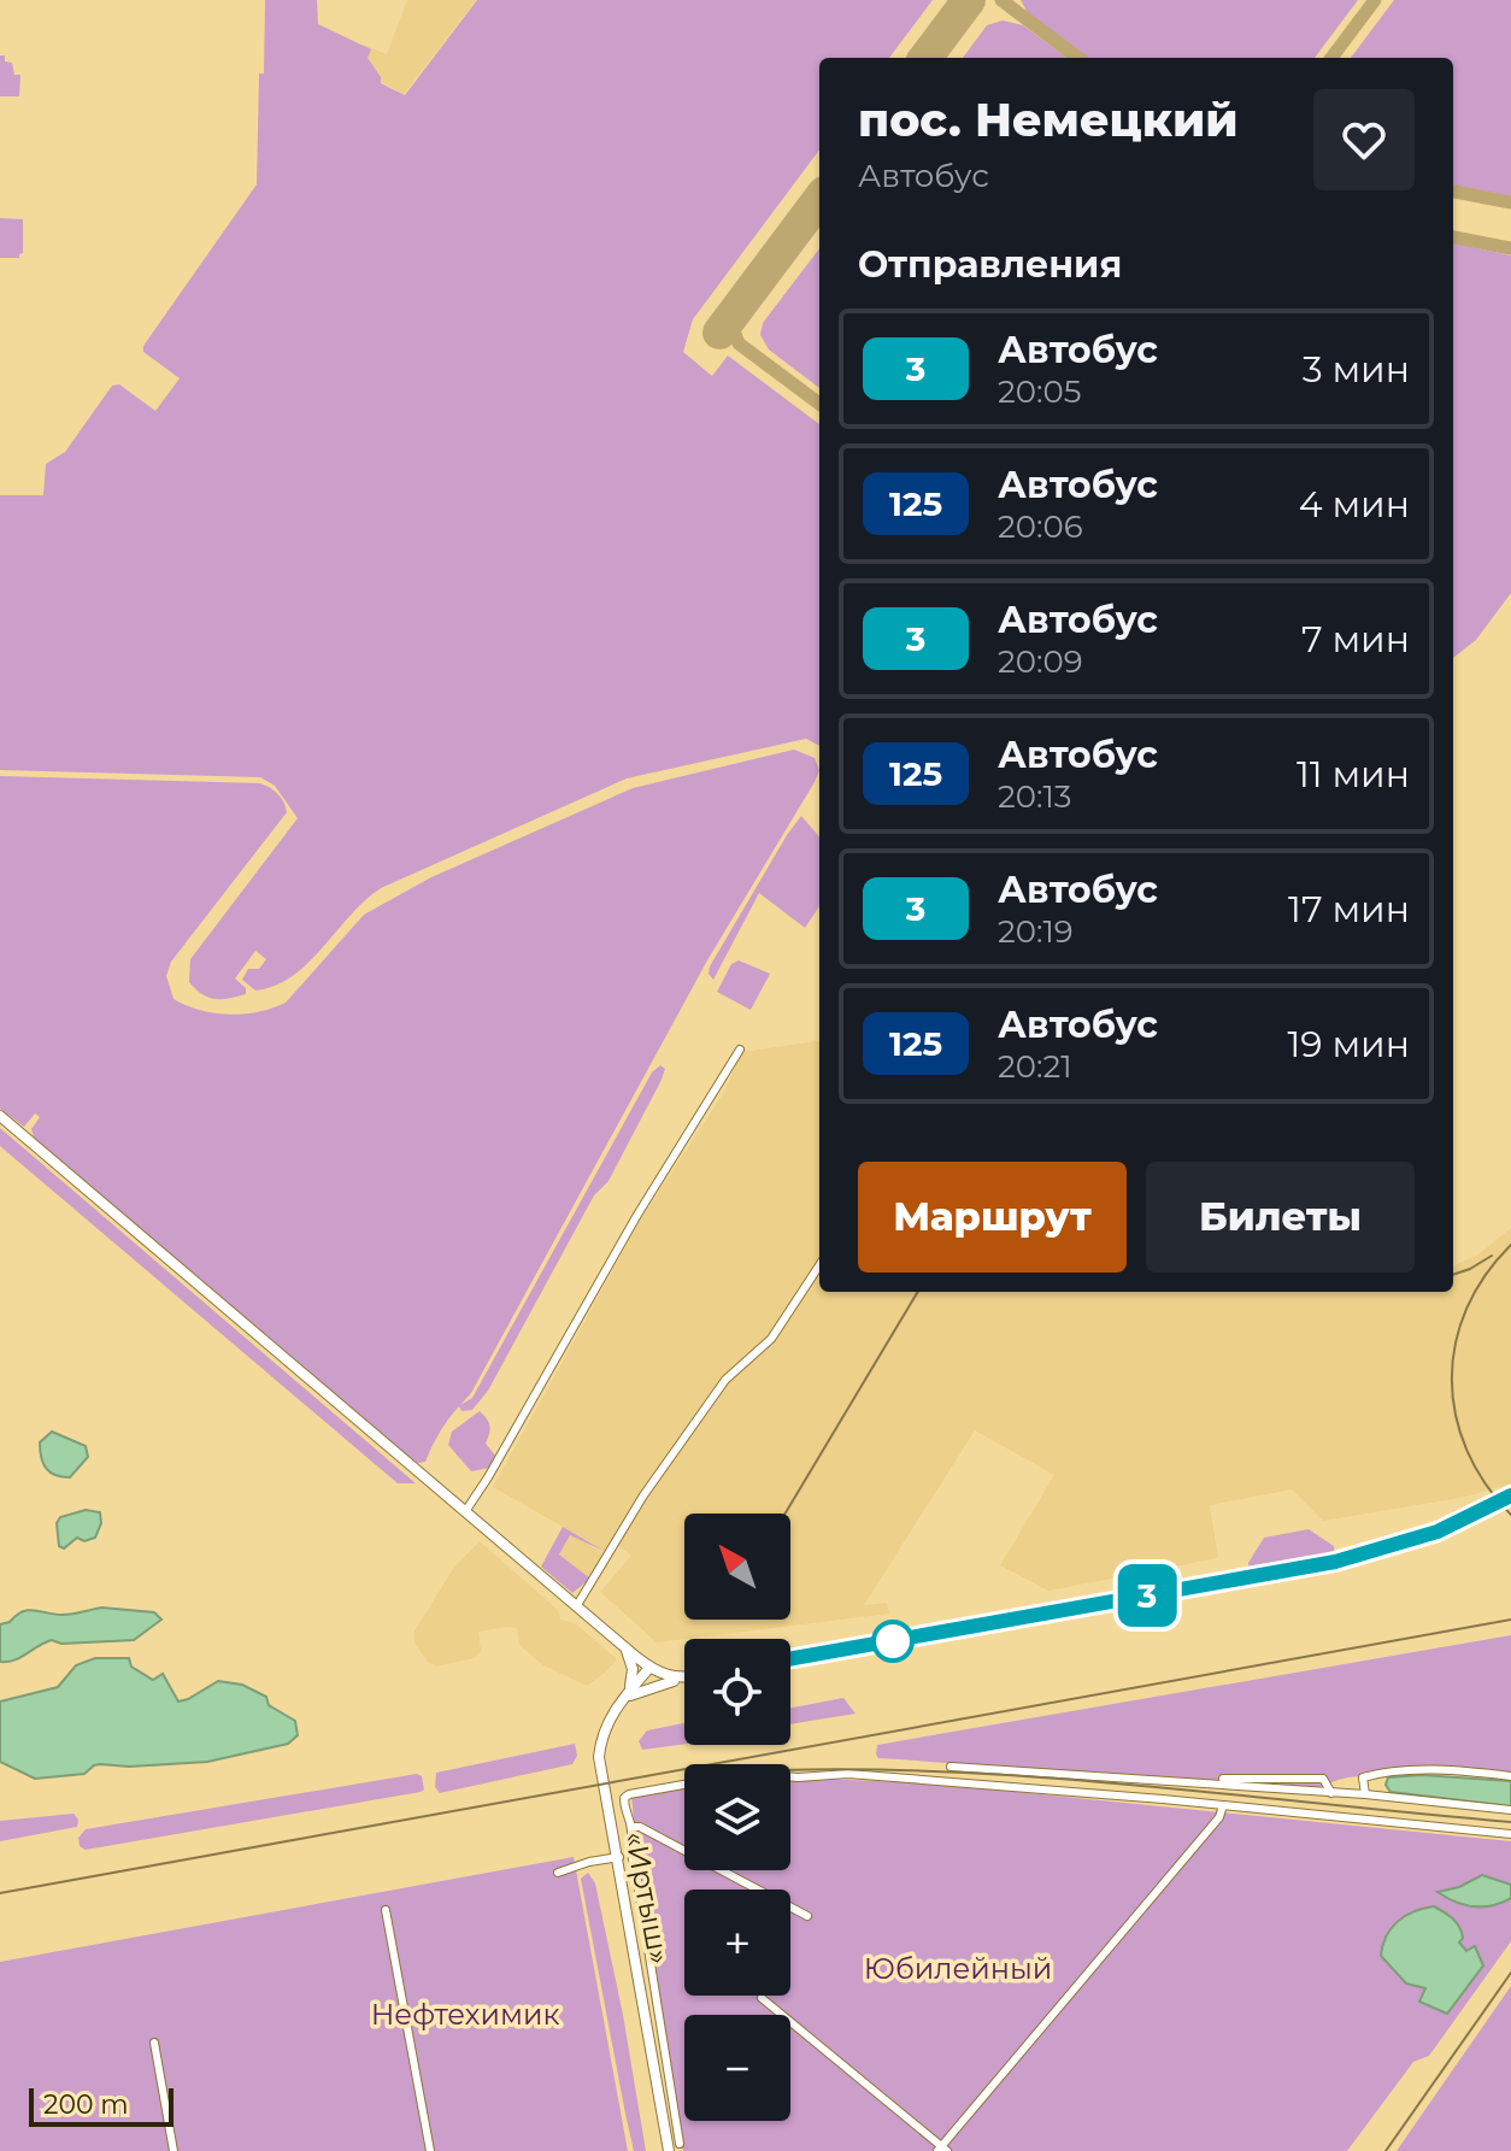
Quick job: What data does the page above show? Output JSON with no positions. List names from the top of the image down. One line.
{"streets":{"main road":["«Иртыш»"]},"parks":["Юбилейный","Нефтехимик"],"lines":["bus line 3"],"scale_bar":"200 m","north":"top left","page":{"on_map":"3","heading":[["пос. Немецкий","Автобус"],"Отправления"],"list":[{"mark":"3","name":"Автобус","note":"20:05","value":"3 мин"},{"mark":"125","name":"Автобус","note":"20:06","value":"4 мин"},{"mark":"3","name":"Автобус","note":"20:09","value":"7 мин"},{"mark":"125","name":"Автобус","note":"20:13","value":"11 мин"},{"mark":"3","name":"Автобус","note":"20:19","value":"17 мин"},{"mark":"125","name":"Автобус","note":"20:21","value":"19 мин"}],"buttons":["Маршрут","Билеты"],"map_buttons":["+","−"],"scale":"200 m"}}
